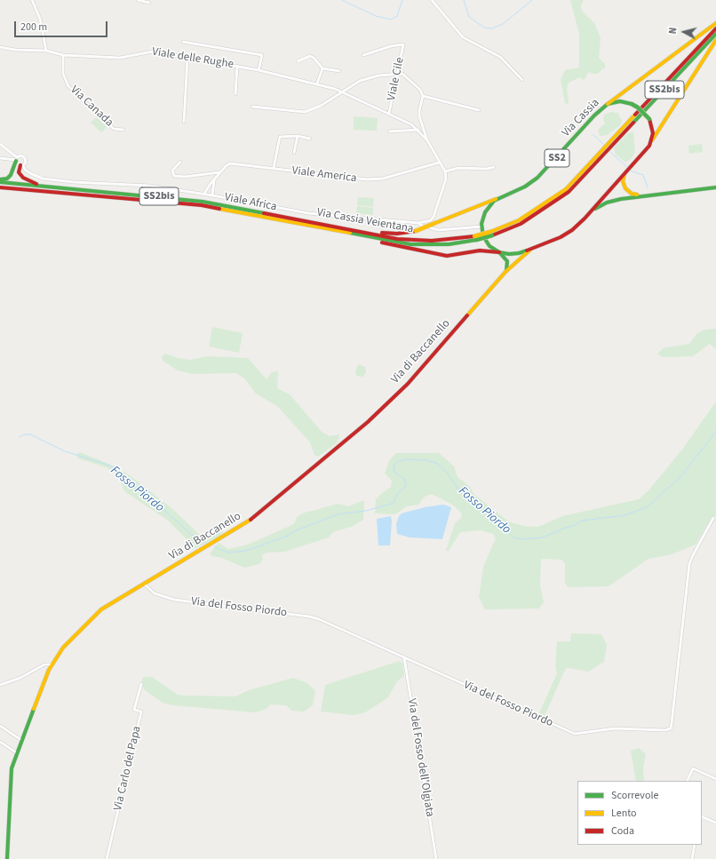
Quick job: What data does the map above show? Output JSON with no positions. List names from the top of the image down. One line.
{"streets":{"main road":["SS2bis","Via Cassia","SS2","Via Cassia Veientana","Via di Baccanello"],"street":["Viale delle Rughe","Viale Cile","Via Canada","Viale America","Viale Africa","Via del Fosso Piordo","Via del Fosso dell'Olgiata","Via Carlo del Papa"]},"crossings":[["Viale delle Rughe","Viale Cile"],["Viale delle Rughe","Via Canada"],["Via Cassia","SS2"],["Via Cassia","Viale Africa"],["SS2","Via Cassia Veientana"],["Viale America","Viale Africa"],["Via di Baccanello","Via del Fosso Piordo"],["Via del Fosso Piordo","Via del Fosso dell'Olgiata"]],"water":["Fosso Piordo"],"legend":["Scorrevole","Lento","Coda"],"scale_bar":"200 m","north":"left"}
